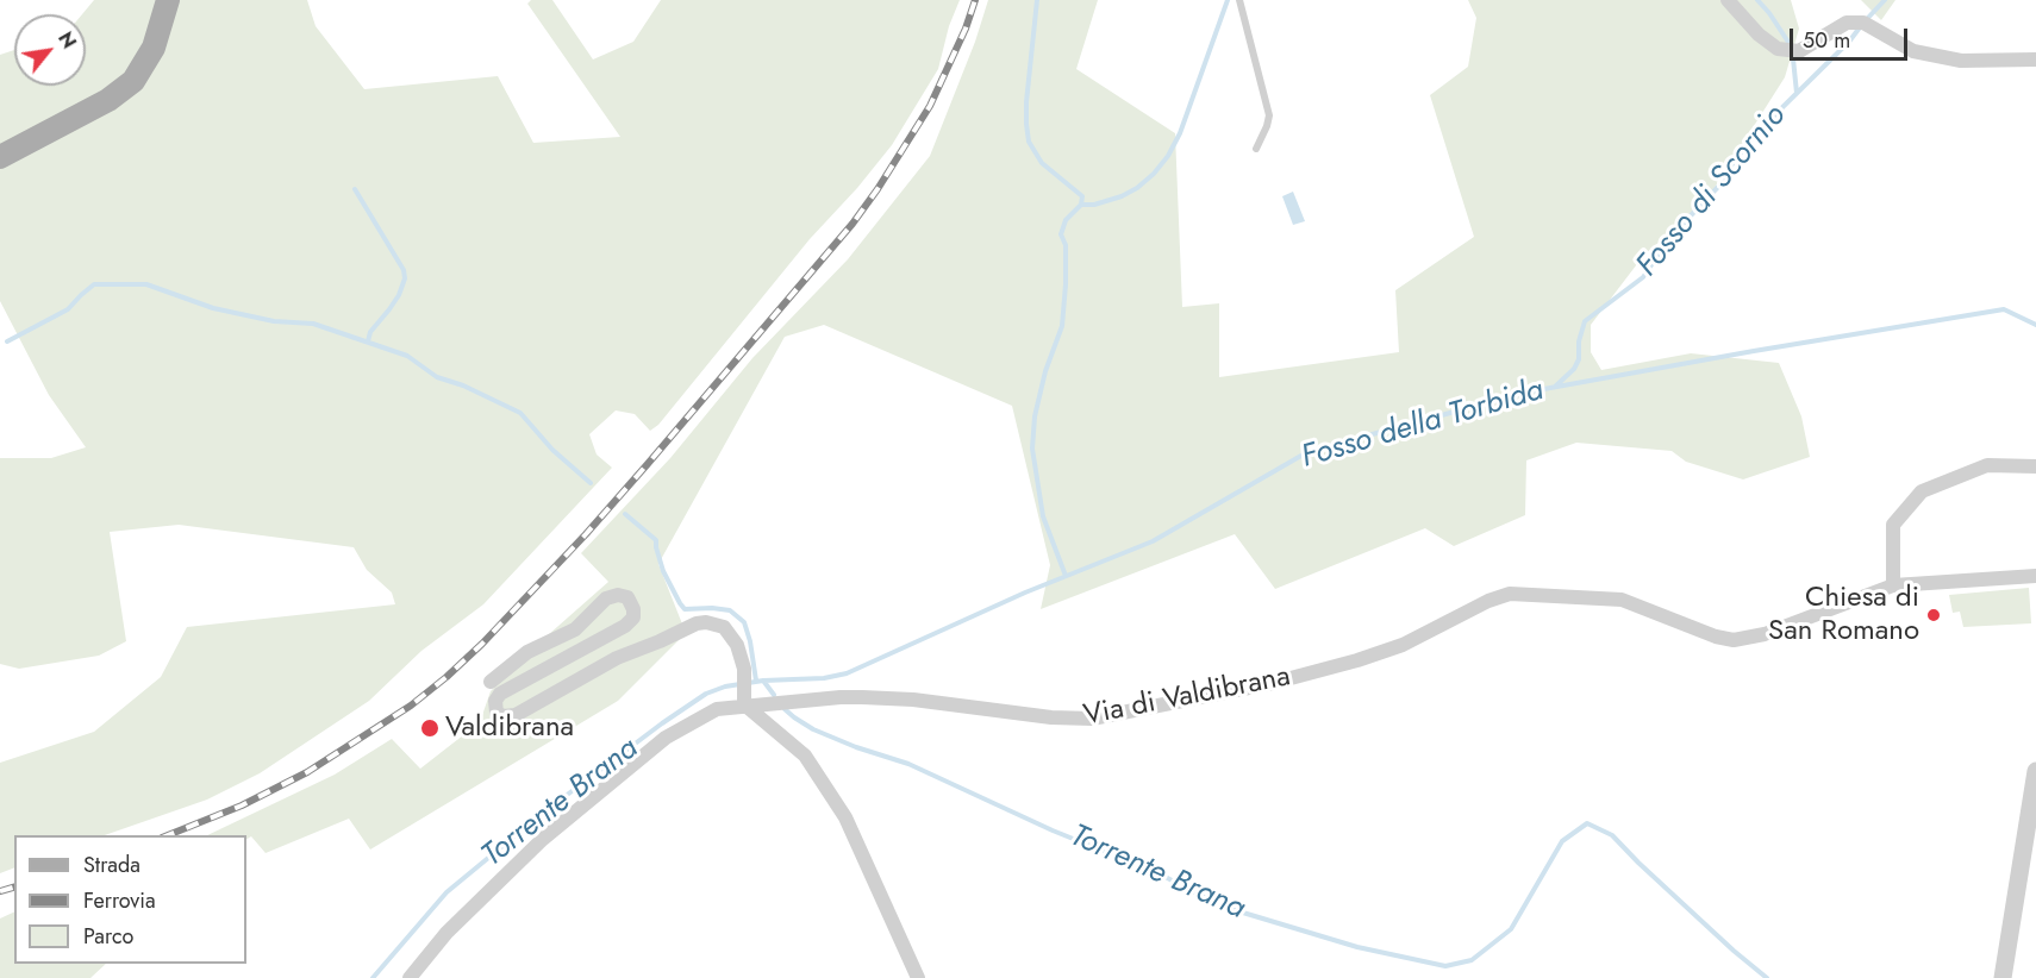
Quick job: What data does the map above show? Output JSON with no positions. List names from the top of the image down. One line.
{"streets":{"street":["Via di Valdibrana"]},"water":["Fosso di Scornio","Fosso della Torbida","Torrente Brana"],"places":["Chiesa di San Romano","Valdibrana"],"legend":["Strada","Ferrovia","Parco"],"scale_bar":"50 m","north":"top right"}
